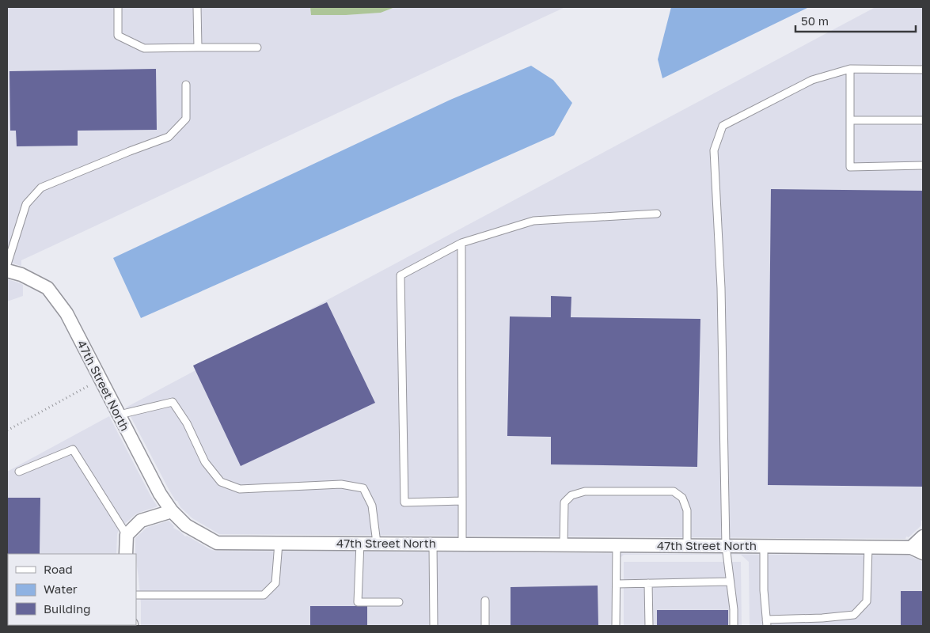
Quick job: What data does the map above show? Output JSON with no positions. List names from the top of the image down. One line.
{"streets":{"street":["47th Street North"]},"legend":["Road","Water","Building"],"scale_bar":"50 m"}
